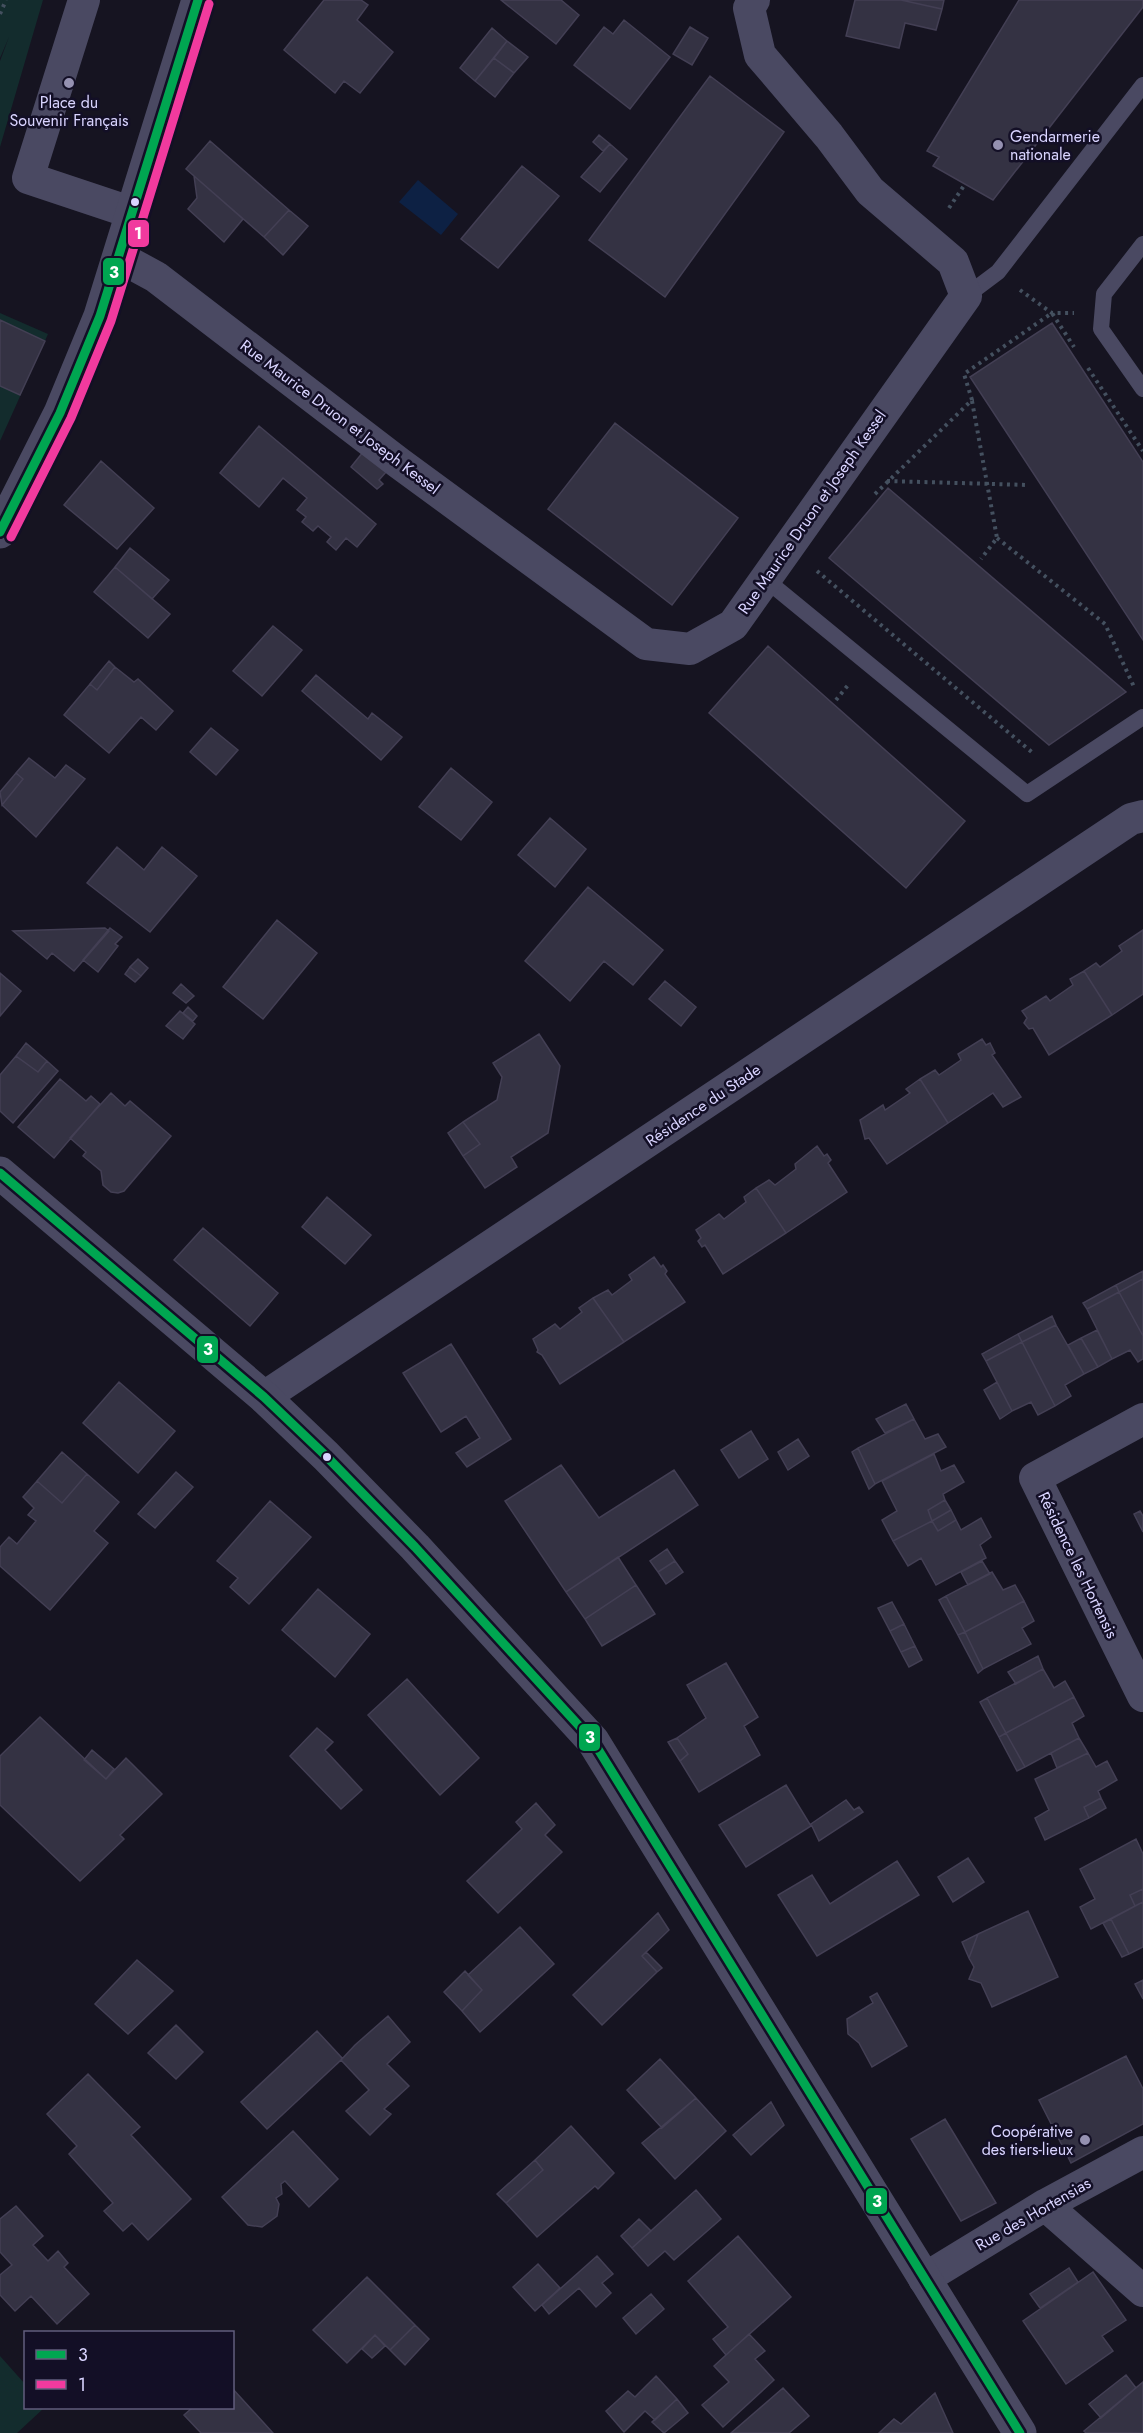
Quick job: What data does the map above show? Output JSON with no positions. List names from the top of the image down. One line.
{"streets":{"street":["Rue Maurice Druon et Joseph Kessel","Résidence du Stade","Résidence les Hortensis","Rue des Hortensias"]},"places":["Place du Souvenir Français","Gendarmerie nationale","Coopérative des tiers-lieux"],"lines":["transit line 3","transit line 1"],"legend":["3","1"]}
